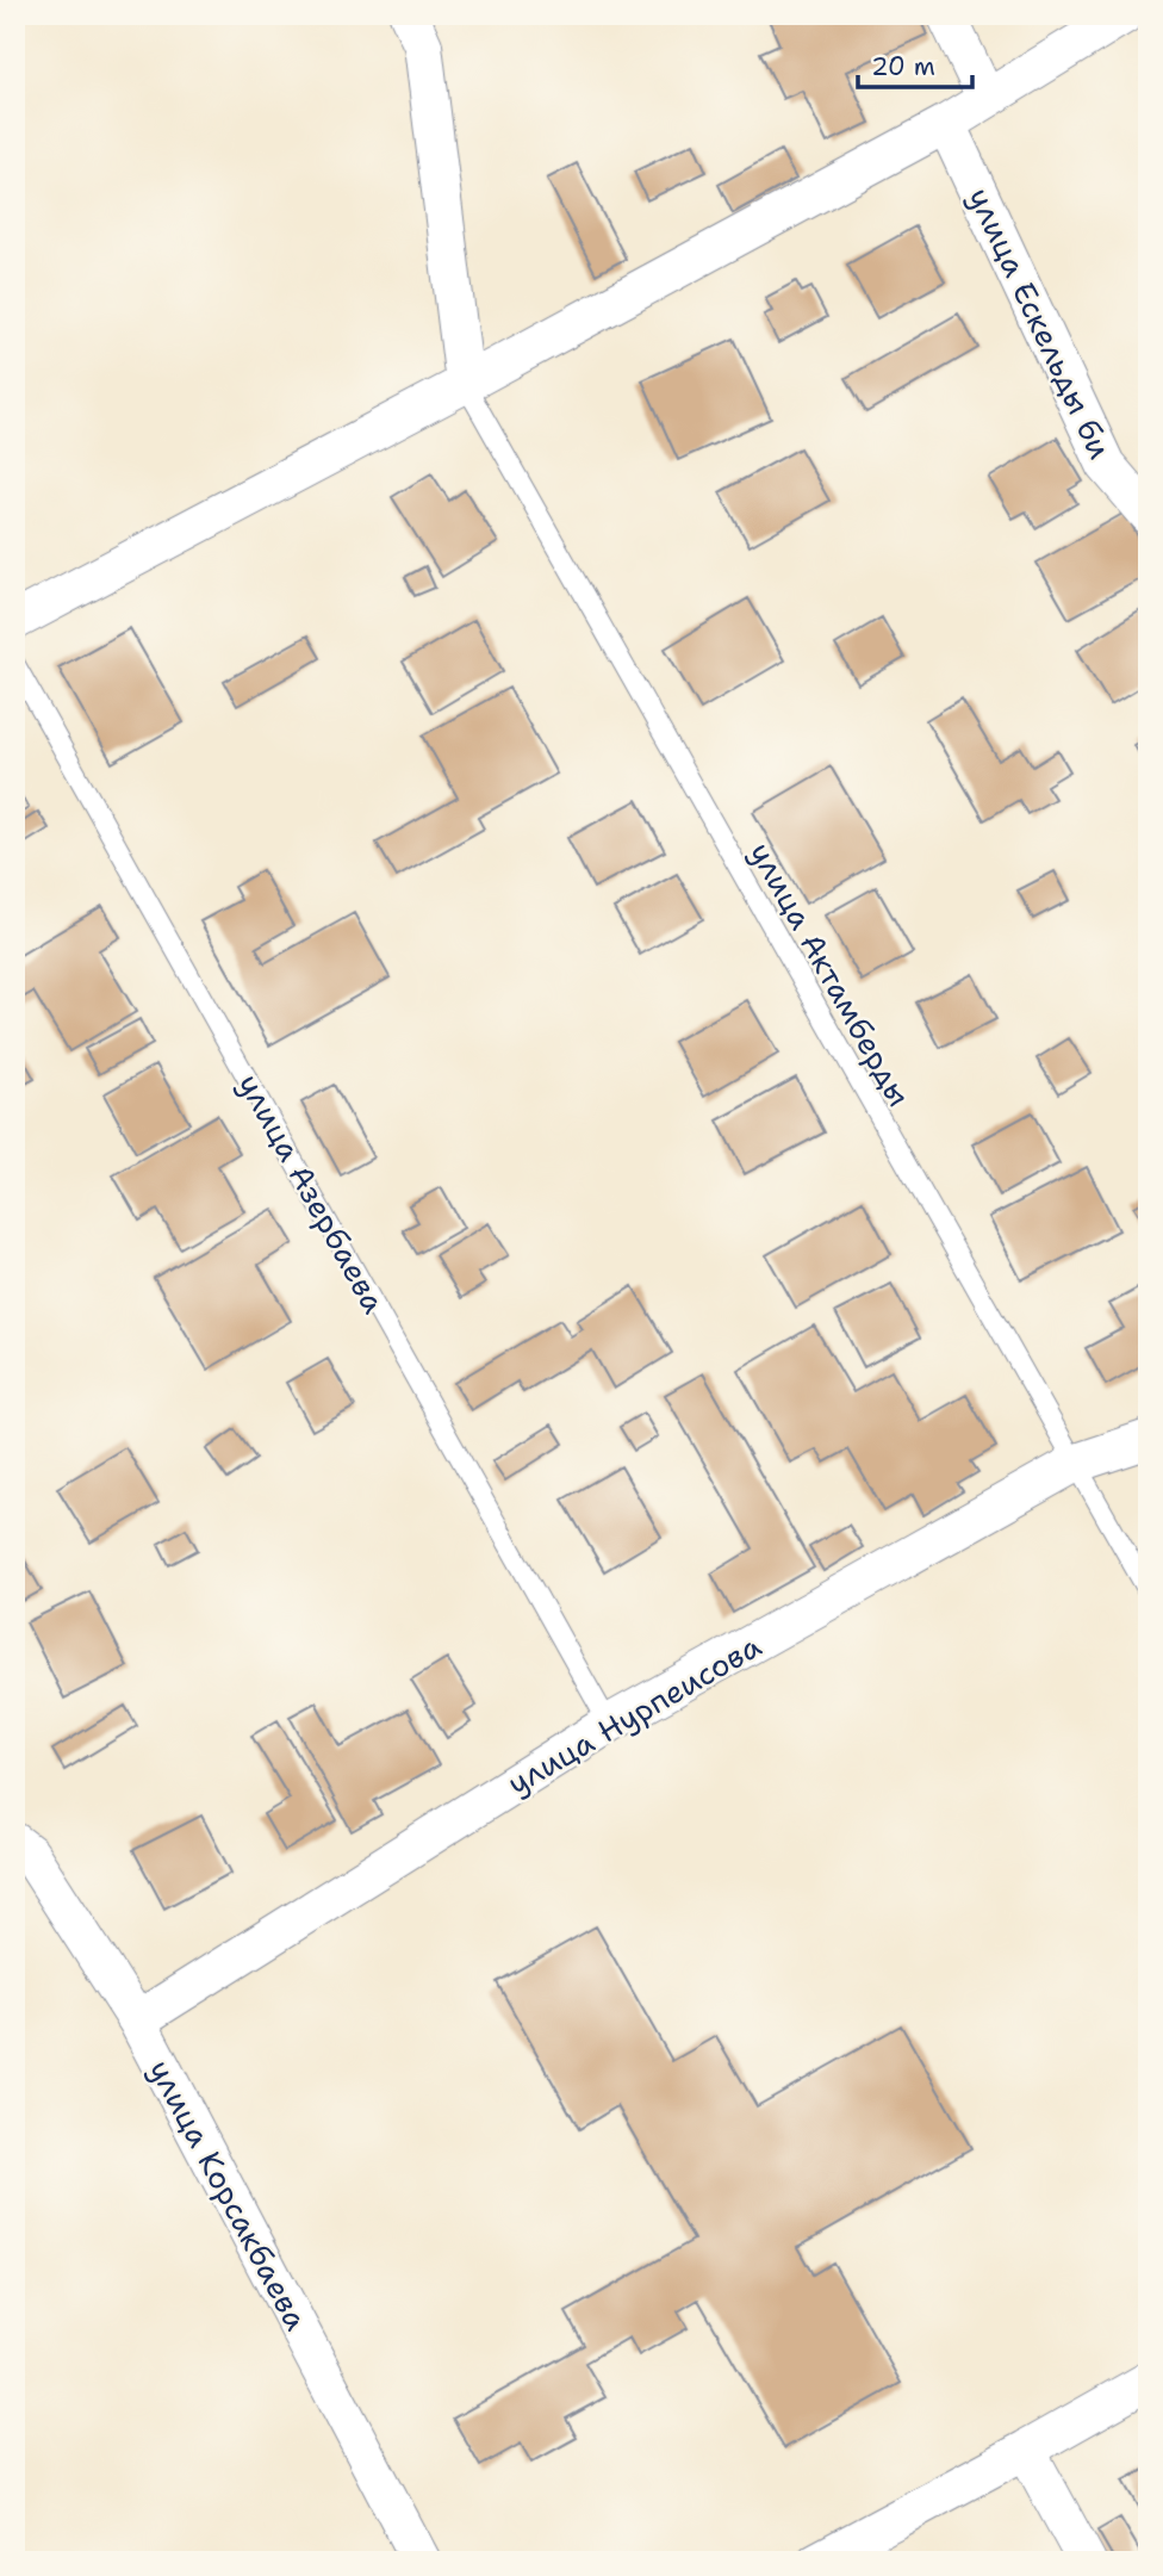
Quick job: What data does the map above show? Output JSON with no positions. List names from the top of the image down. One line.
{"streets":{"street":["улица Ескельды би","улица Нурпеисова","улица Корсакбаева"],"lane":["улица Актамберды","улица Азербаева"]},"crossings":[["улица Актамберды","улица Нурпеисова"],["улица Азербаева","улица Нурпеисова"],["улица Нурпеисова","улица Корсакбаева"]],"scale_bar":"20 m"}
